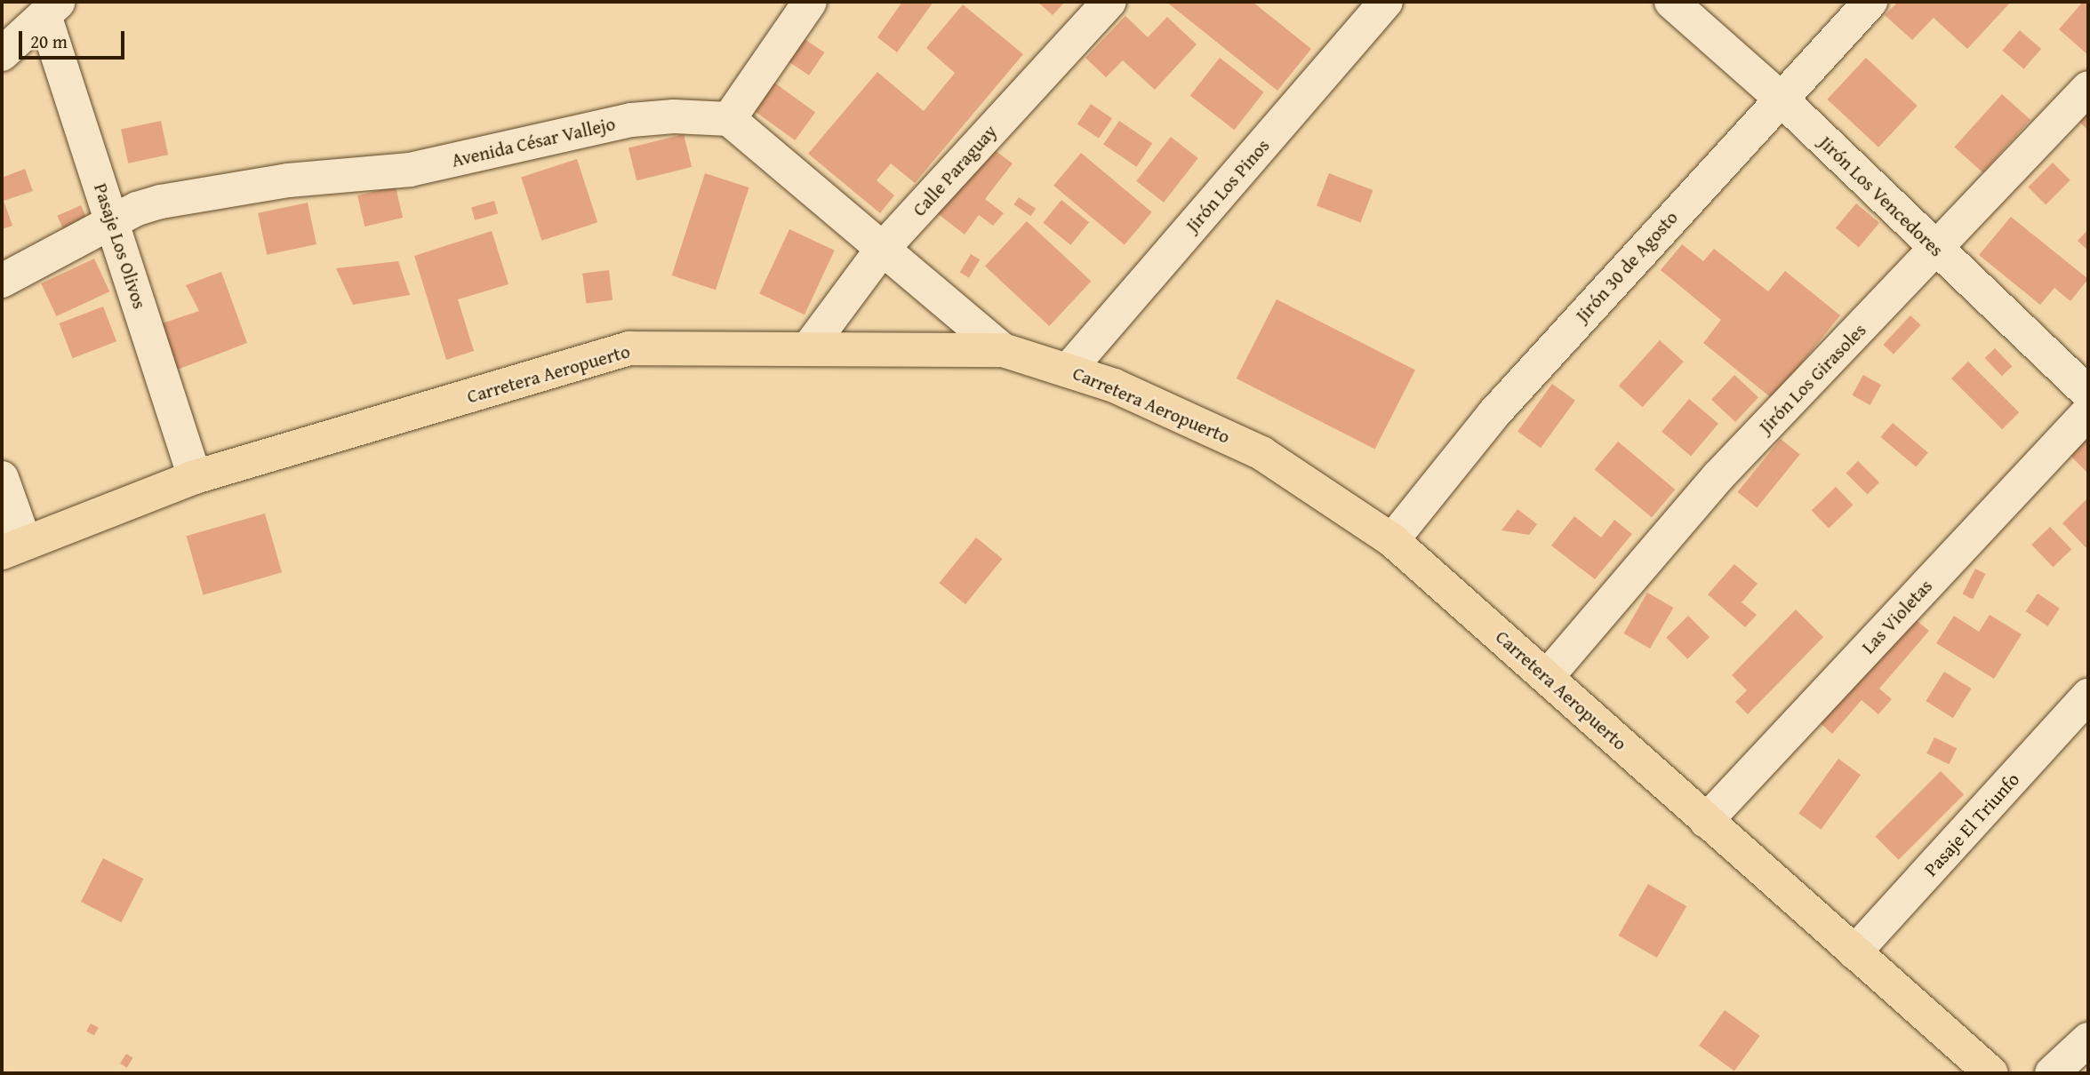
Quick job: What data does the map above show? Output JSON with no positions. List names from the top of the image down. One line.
{"streets":{"main road":["Carretera Aeropuerto"],"street":["Avenida César Vallejo","Calle Paraguay","Jirón Los Pinos","Jirón Los Vencedores","Pasaje Los Olivos","Jirón 30 de Agosto","Jirón Los Girasoles","Las Violetas","Pasaje El Triunfo"]},"crossings":[["Avenida César Vallejo","Pasaje Los Olivos"],["Calle Paraguay","Carretera Aeropuerto"],["Jirón Los Pinos","Carretera Aeropuerto"],["Jirón Los Vencedores","Jirón 30 de Agosto"],["Jirón Los Vencedores","Jirón Los Girasoles"],["Pasaje Los Olivos","Carretera Aeropuerto"],["Jirón 30 de Agosto","Carretera Aeropuerto"],["Carretera Aeropuerto","Jirón Los Girasoles"],["Carretera Aeropuerto","Las Violetas"],["Carretera Aeropuerto","Pasaje El Triunfo"]],"scale_bar":"20 m"}
